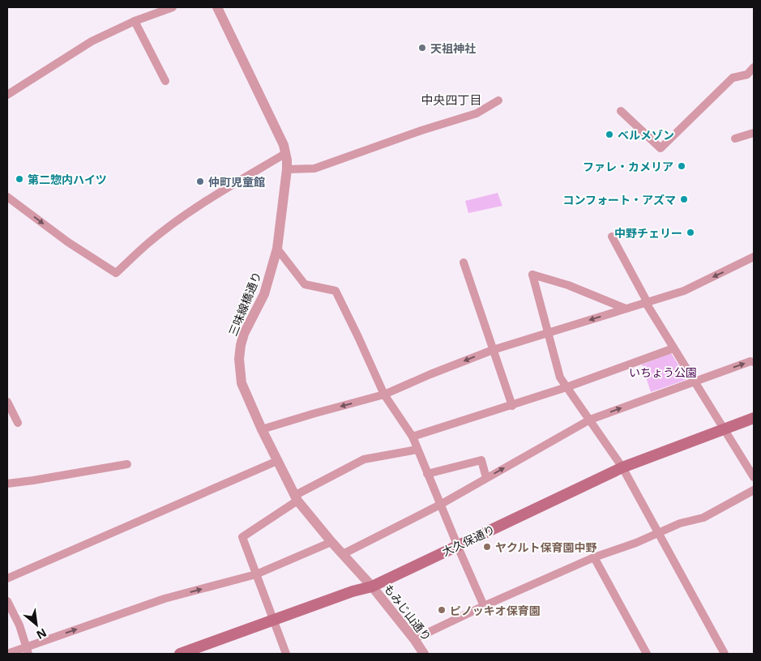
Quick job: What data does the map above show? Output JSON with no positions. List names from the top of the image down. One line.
{"streets":{"main road":["大久保通り"],"street":["三味線橋通り","もみじ山通り"]},"crossings":[["三味線橋通り","大久保通り"],["三味線橋通り","もみじ山通り"],["大久保通り","もみじ山通り"]],"districts":["中央四丁目"],"parks":["いちょう公園"],"places":["天祖神社","ベルメゾン","ファレ・カメリア","第二惣内ハイツ","仲町児童館","コンフォート・アズマ","中野チェリー","ヤクルト保育園中野","ピノッキオ保育園"],"north":"bottom right"}
